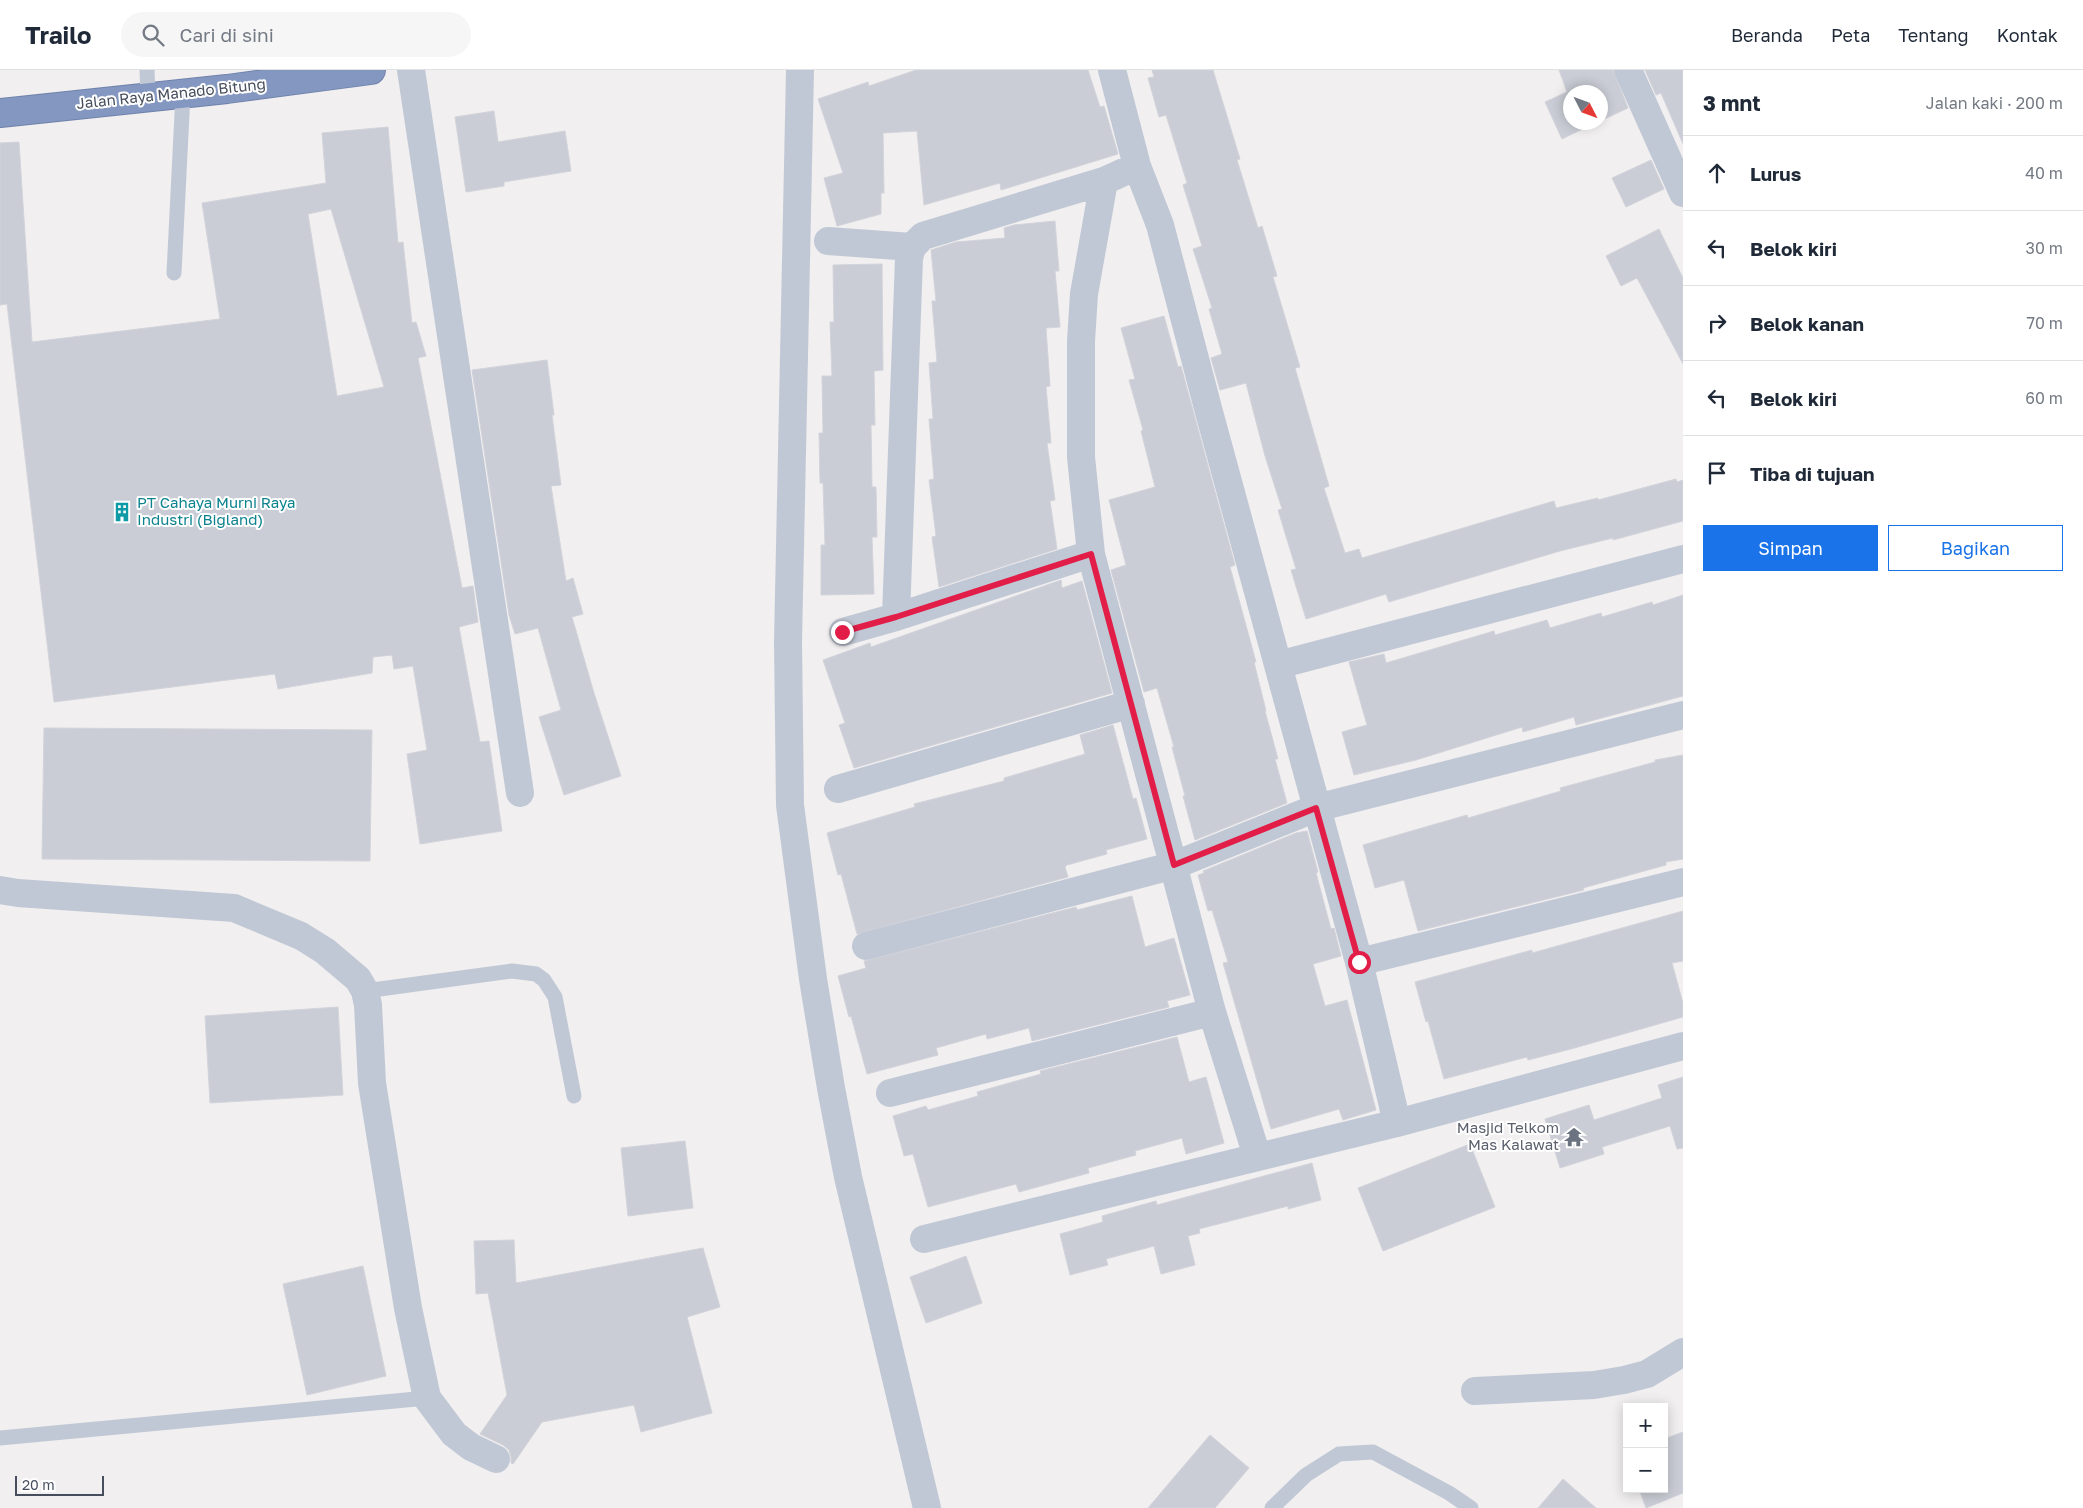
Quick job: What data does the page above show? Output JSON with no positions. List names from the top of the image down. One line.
{"streets":{"highway":["Jalan Raya Manado Bitung"]},"places":{"building":["PT Cahaya Murni Raya Industri (Bigland)"],"temple":["Masjid Telkom Mas Kalawat"]},"scale_bar":"20 m","north":"bottom right","page":{"header":"Trailo","search":"Cari di sini","nav":["Beranda","Peta","Tentang","Kontak"],"heading":["3 mnt","Jalan kaki · 200 m"],"list":[["Lurus","40 m"],["Belok kiri","30 m"],["Belok kanan","70 m"],["Belok kiri","60 m"],"Tiba di tujuan"],"buttons":["Simpan","Bagikan"],"map_buttons":["+","−"],"scale":"20 m"}}
